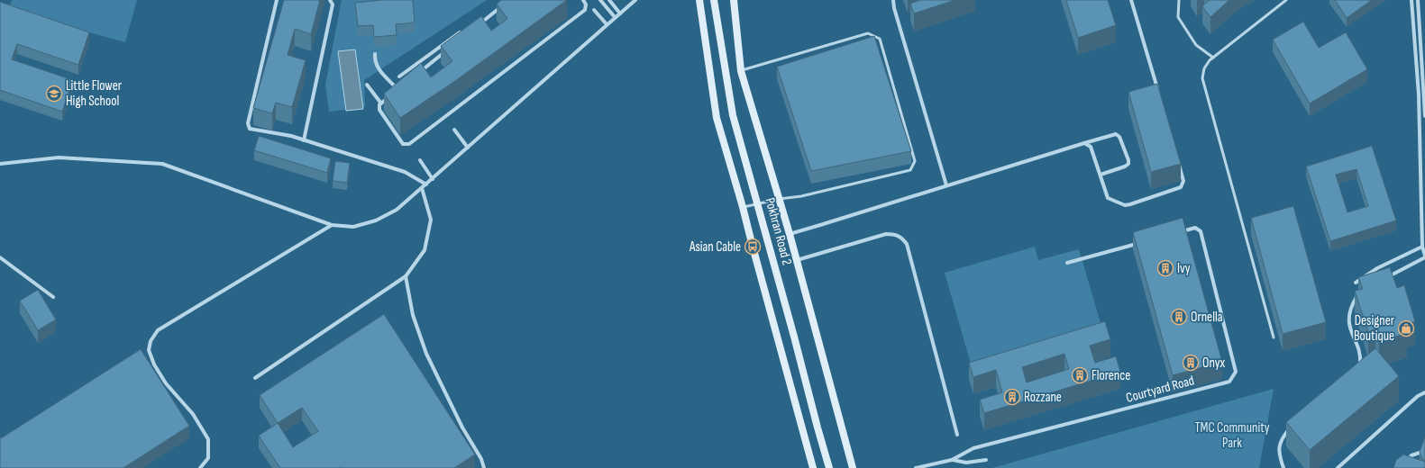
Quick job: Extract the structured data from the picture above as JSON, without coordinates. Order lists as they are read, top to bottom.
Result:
{
  "streets": {
    "main road": ["Pokhran Road 2"],
    "street": ["Courtyard Road"]
  },
  "parks": ["TMC Community Park"],
  "places": {
    "school or university": ["Little Flower High School"],
    "bus stop": ["Asian Cable"],
    "building": [
      "Ivy",
      "Ornella",
      "Onyx",
      "Florence",
      "Rozzane"
    ],
    "shop": ["Designer Boutique"]
  }
}
